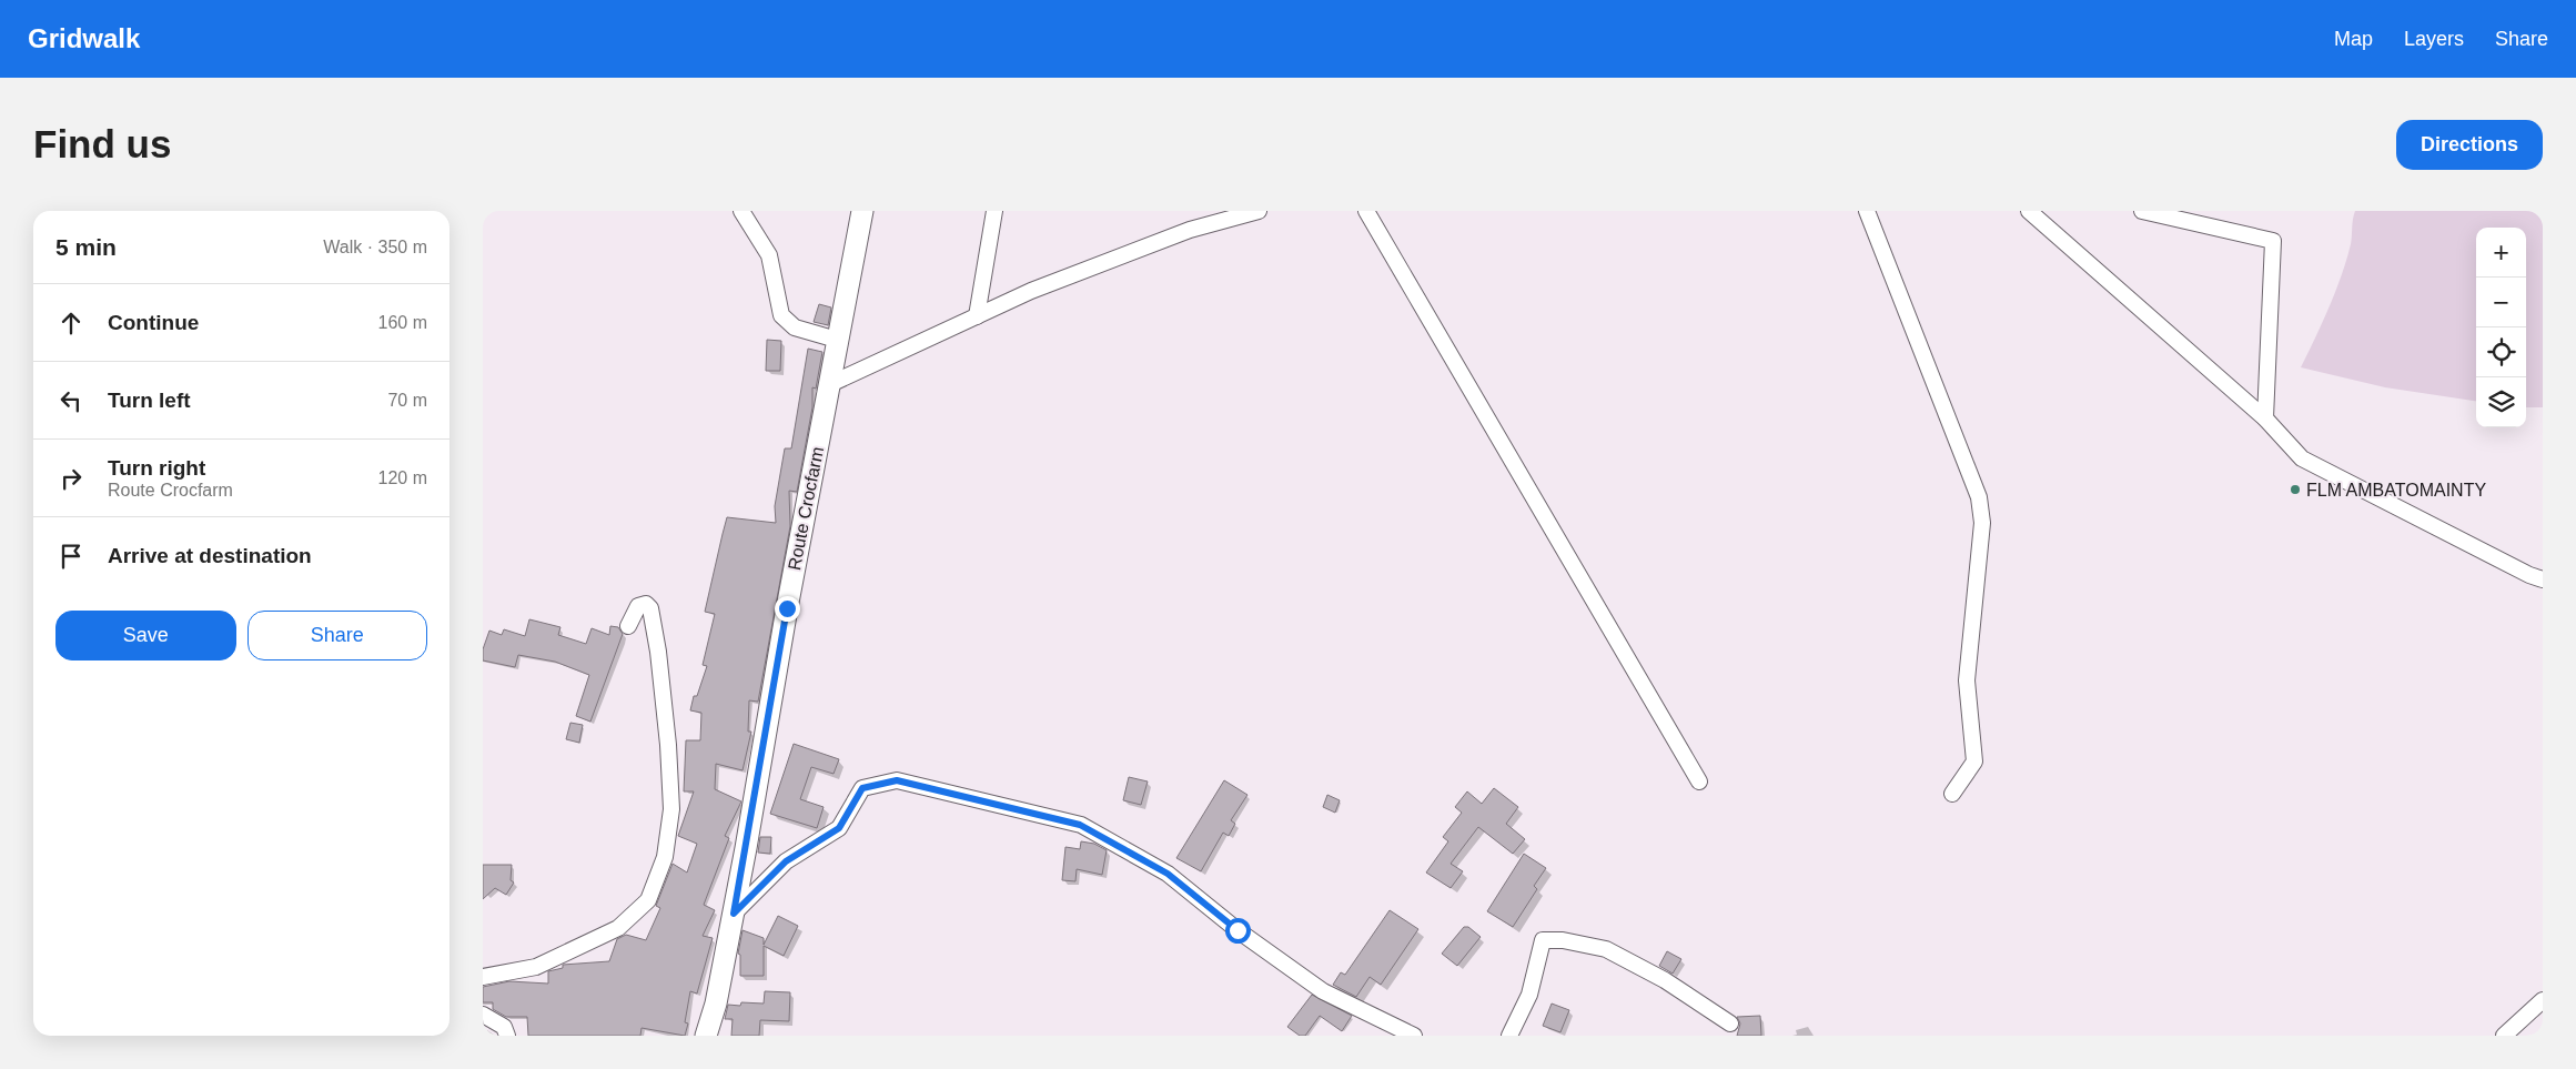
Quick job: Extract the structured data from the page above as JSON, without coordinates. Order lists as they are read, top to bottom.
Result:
{
  "streets": {
    "street": ["Route Crocfarm"]
  },
  "places": ["FLM AMBATOMAINTY"],
  "page": {
    "header": "Gridwalk",
    "nav": ["Map", "Layers", "Share"],
    "buttons": [
      "Directions",
      ["Save", "Share"]
    ],
    "title": "Find us",
    "heading": ["5 min", "Walk · 350 m"],
    "map_buttons": ["+", "−"],
    "list": [
      ["Continue", "160 m"],
      ["Turn left", "70 m"],
      ["Turn right", "Route Crocfarm", "120 m"],
      "Arrive at destination"
    ]
  }
}
